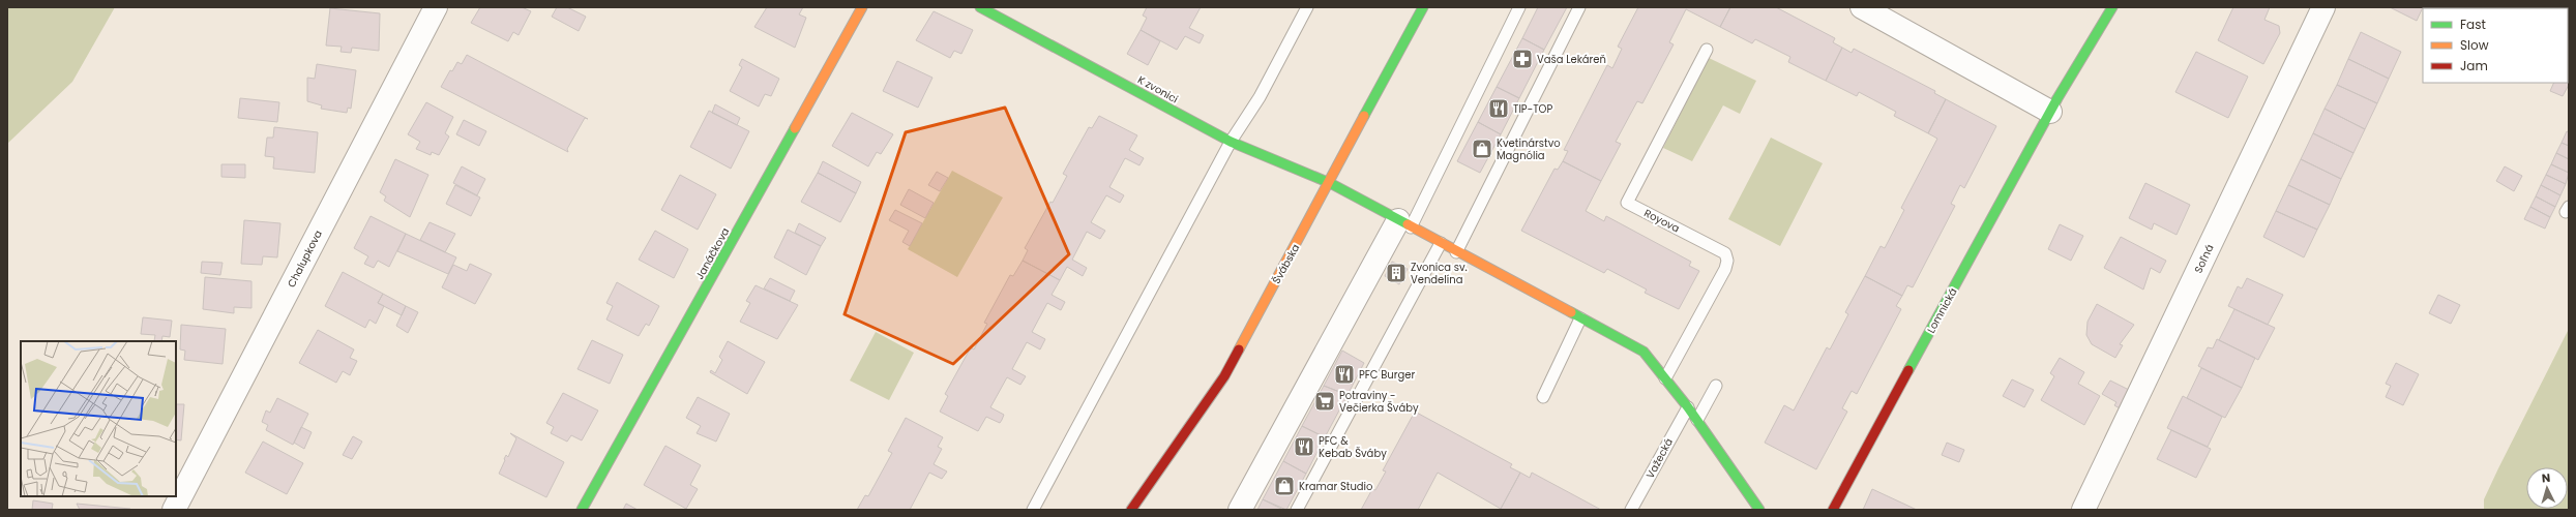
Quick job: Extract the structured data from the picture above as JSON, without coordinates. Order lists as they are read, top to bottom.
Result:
{
  "streets": {
    "street": [
      "K zvonici",
      "Janáčkova",
      "Chalupkova",
      "Soľná",
      "Švábska",
      "Lomnická"
    ],
    "lane": ["Royova", "Važecká"]
  },
  "crossings": [
    ["K zvonici", "Švábska"]
  ],
  "places": {
    "pharmacy": ["Vaša Lekáreň"],
    "restaurant": ["TIP-TOP", "PFC Burger", "PFC & Kebab Šváby"],
    "shop": ["Kvetinárstvo Magnólia", "Kramar Studio"],
    "building": ["Zvonica sv. Vendelína"],
    "supermarket": ["Potraviny - Večierka Šváby"]
  },
  "legend": ["Fast", "Slow", "Jam"],
  "north": "top"
}
